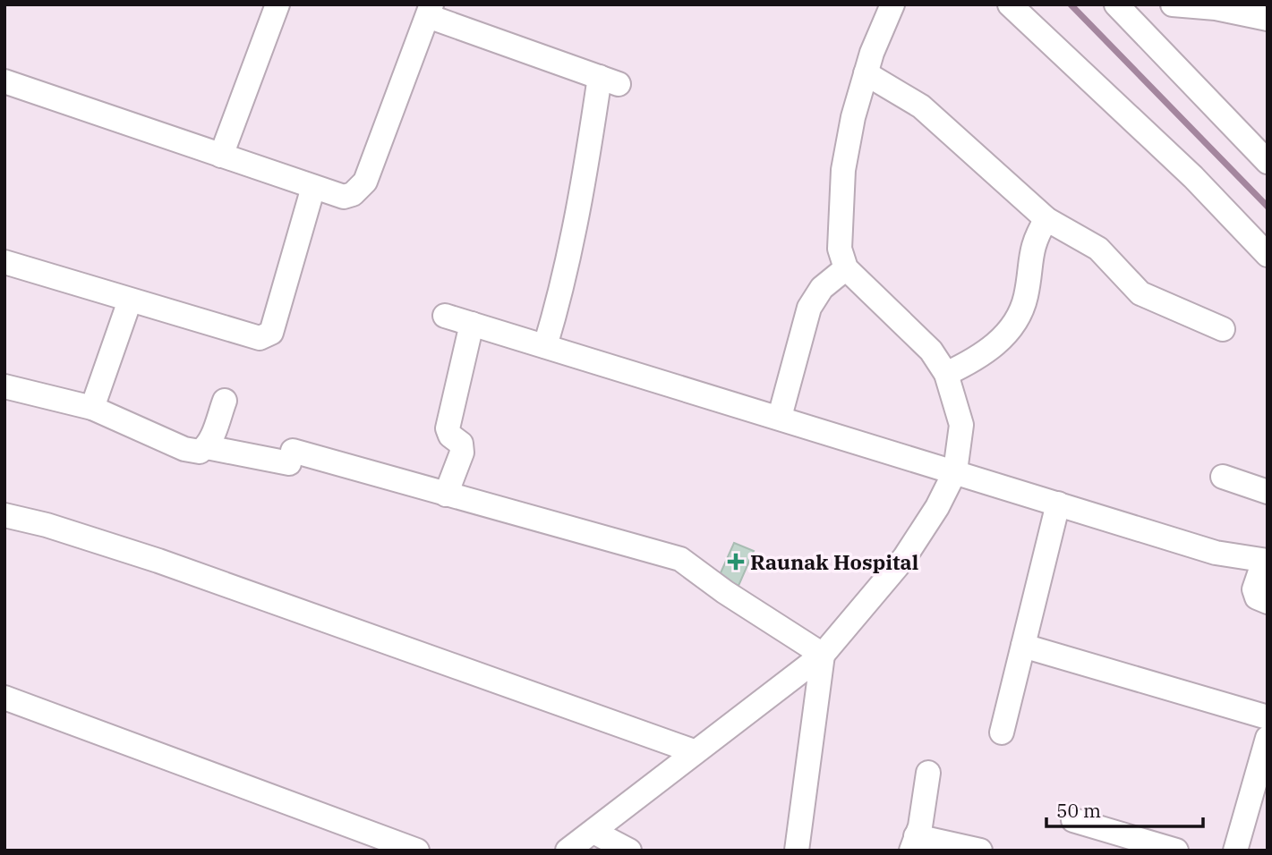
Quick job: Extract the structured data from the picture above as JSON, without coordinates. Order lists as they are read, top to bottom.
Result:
{
  "places": {
    "health": ["Raunak Hospital"]
  },
  "scale_bar": "50 m"
}
